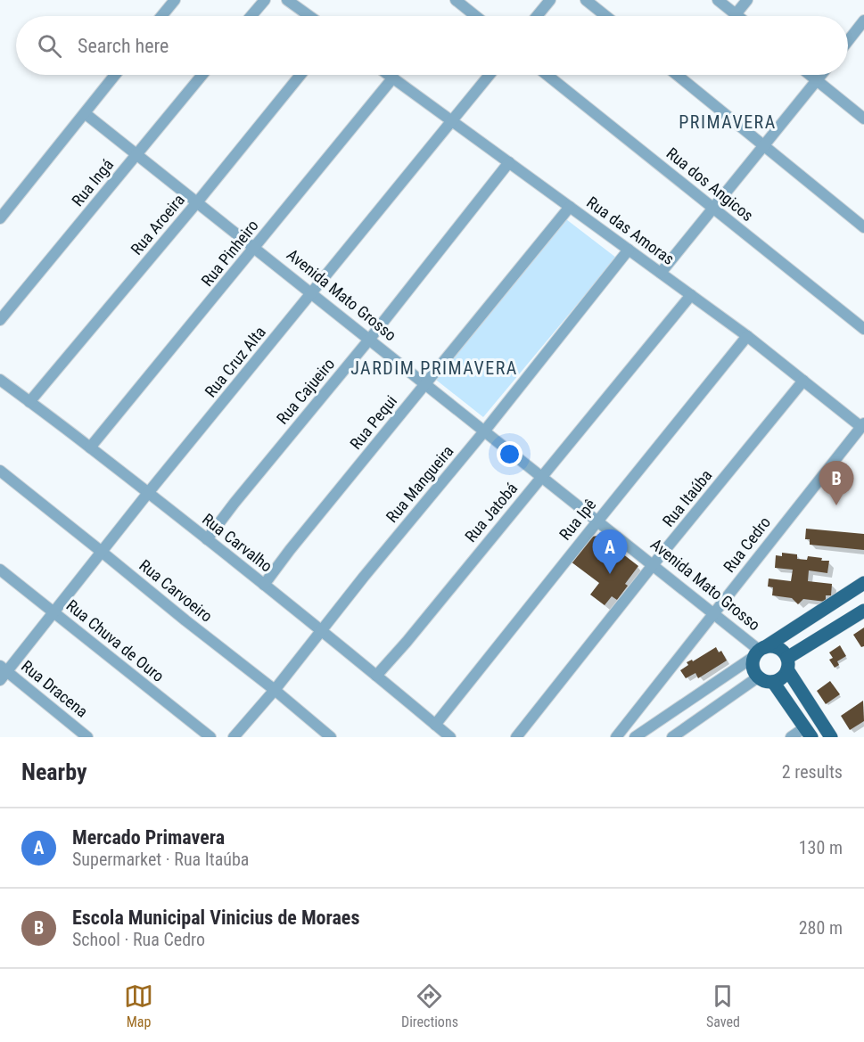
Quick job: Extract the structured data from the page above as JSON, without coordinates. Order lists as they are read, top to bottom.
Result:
{
  "streets": {
    "street": [
      "Rua Ingá",
      "Rua dos Angicos",
      "Rua Aroeira",
      "Rua das Amoras",
      "Rua Pinheiro",
      "Avenida Mato Grosso",
      "Rua Cruz Alta",
      "Rua Cajueiro",
      "Rua Pequi",
      "Rua Mangueira",
      "Rua Itaúba",
      "Rua Jatobá",
      "Rua Ipê",
      "Rua Carvalho",
      "Rua Cedro",
      "Rua Carvoeiro",
      "Rua Chuva de Ouro",
      "Rua Dracena"
    ]
  },
  "crossings": [
    ["Rua Ingá", "Avenida Mato Grosso"],
    ["Rua Aroeira", "Avenida Mato Grosso"],
    ["Rua Aroeira", "Rua Carvalho"],
    ["Rua das Amoras", "Rua Pinheiro"],
    ["Rua das Amoras", "Rua Cruz Alta"],
    ["Rua das Amoras", "Rua Cajueiro"],
    ["Rua das Amoras", "Rua Pequi"],
    ["Rua das Amoras", "Rua Mangueira"],
    ["Rua das Amoras", "Rua Itaúba"],
    ["Rua das Amoras", "Rua Jatobá"],
    ["Rua das Amoras", "Rua Ipê"],
    ["Rua das Amoras", "Rua Cedro"],
    ["Rua Pinheiro", "Avenida Mato Grosso"],
    ["Rua Pinheiro", "Rua Carvalho"],
    ["Avenida Mato Grosso", "Rua Cruz Alta"],
    ["Avenida Mato Grosso", "Rua Cajueiro"],
    ["Avenida Mato Grosso", "Rua Pequi"],
    ["Avenida Mato Grosso", "Rua Mangueira"],
    ["Avenida Mato Grosso", "Rua Itaúba"],
    ["Avenida Mato Grosso", "Rua Jatobá"],
    ["Avenida Mato Grosso", "Rua Ipê"],
    ["Avenida Mato Grosso", "Rua Cedro"],
    ["Rua Cruz Alta", "Rua Carvalho"],
    ["Rua Cruz Alta", "Rua Carvoeiro"],
    ["Rua Cruz Alta", "Rua Chuva de Ouro"],
    ["Rua Cruz Alta", "Rua Dracena"],
    ["Rua Cajueiro", "Rua Carvalho"],
    ["Rua Pequi", "Rua Carvalho"],
    ["Rua Mangueira", "Rua Carvalho"],
    ["Rua Mangueira", "Rua Carvoeiro"],
    ["Rua Jatobá", "Rua Carvalho"],
    ["Rua Ipê", "Rua Carvalho"]
  ],
  "districts": ["PRIMAVERA", "JARDIM PRIMAVERA"],
  "page": {
    "search": "Search here",
    "pins": ["B", "A"],
    "heading": ["Nearby", "2 results"],
    "list": [
      {
        "mark": "A",
        "name": "Mercado Primavera",
        "note": "Supermarket · Rua Itaúba",
        "value": "130 m"
      },
      {
        "mark": "B",
        "name": "Escola Municipal Vinicius de Moraes",
        "note": "School · Rua Cedro",
        "value": "280 m"
      }
    ],
    "nav": ["Map", "Directions", "Saved"]
  }
}
